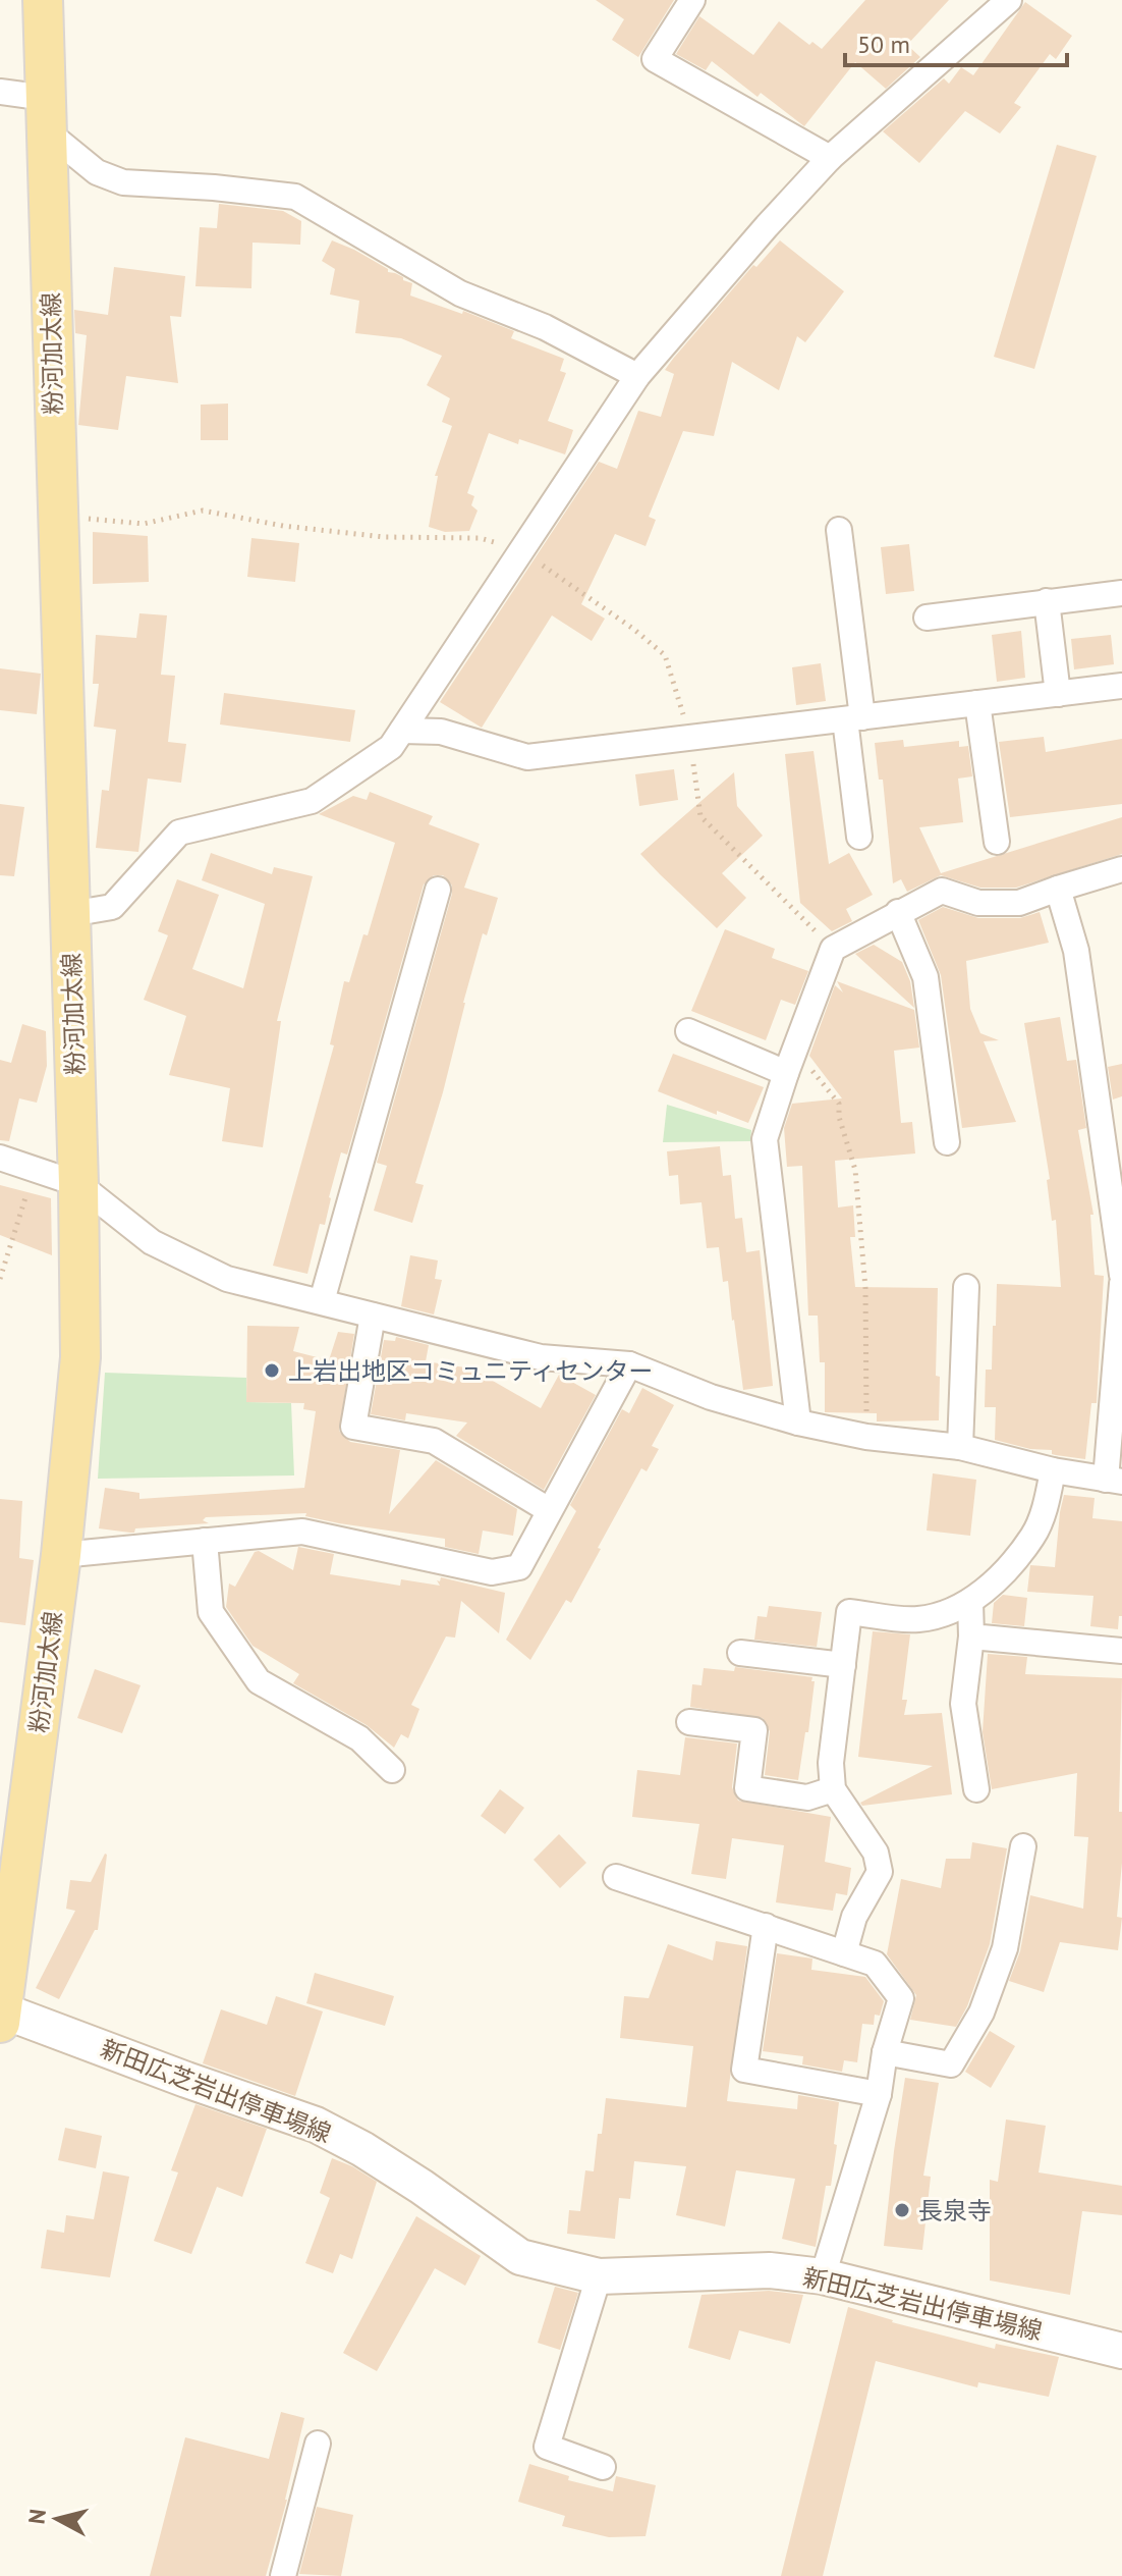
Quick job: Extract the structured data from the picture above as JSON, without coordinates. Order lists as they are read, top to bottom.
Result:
{
  "streets": {
    "main road": ["粉河加太線", "新田広芝岩出停車場線"]
  },
  "crossings": [
    ["粉河加太線", "新田広芝岩出停車場線"]
  ],
  "places": ["上岩出地区コミュニティセンター", "長泉寺"],
  "scale_bar": "50 m",
  "north": "left"
}
